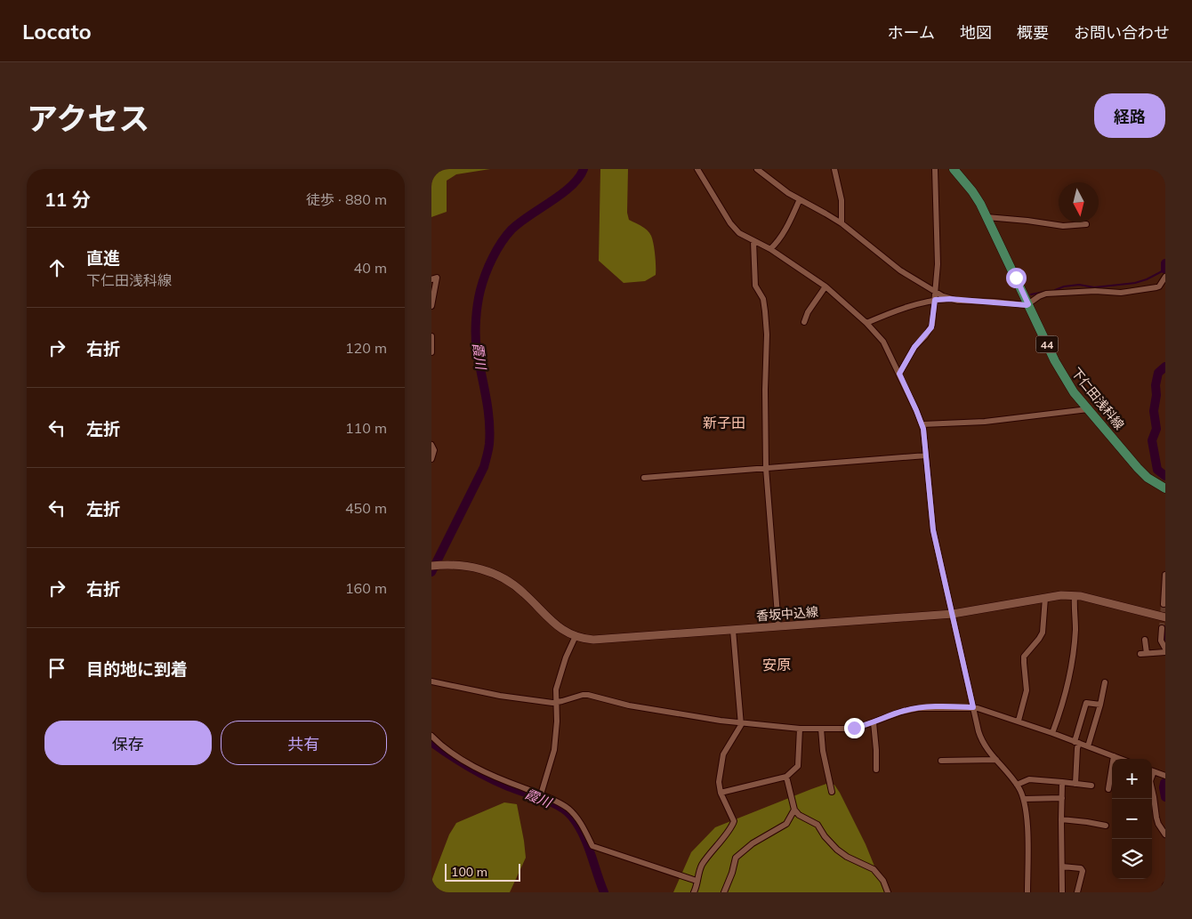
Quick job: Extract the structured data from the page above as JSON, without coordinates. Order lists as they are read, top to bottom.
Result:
{
  "streets": {
    "main road": ["44", "下仁田浅科線", "香坂中込線"]
  },
  "districts": ["新子田", "安原"],
  "water": ["霞川"],
  "scale_bar": "100 m",
  "north": "bottom",
  "page": {
    "header": "Locato",
    "nav": [
      "ホーム",
      "地図",
      "概要",
      "お問い合わせ"
    ],
    "title": "アクセス",
    "buttons": [
      "経路",
      ["保存", "共有"]
    ],
    "heading": ["11 分", "徒歩 · 880 m"],
    "list": [
      ["直進", "下仁田浅科線", "40 m"],
      ["右折", "120 m"],
      ["左折", "110 m"],
      ["左折", "450 m"],
      ["右折", "160 m"],
      "目的地に到着"
    ],
    "map_buttons": ["+", "−"],
    "scale": "100 m"
  }
}
